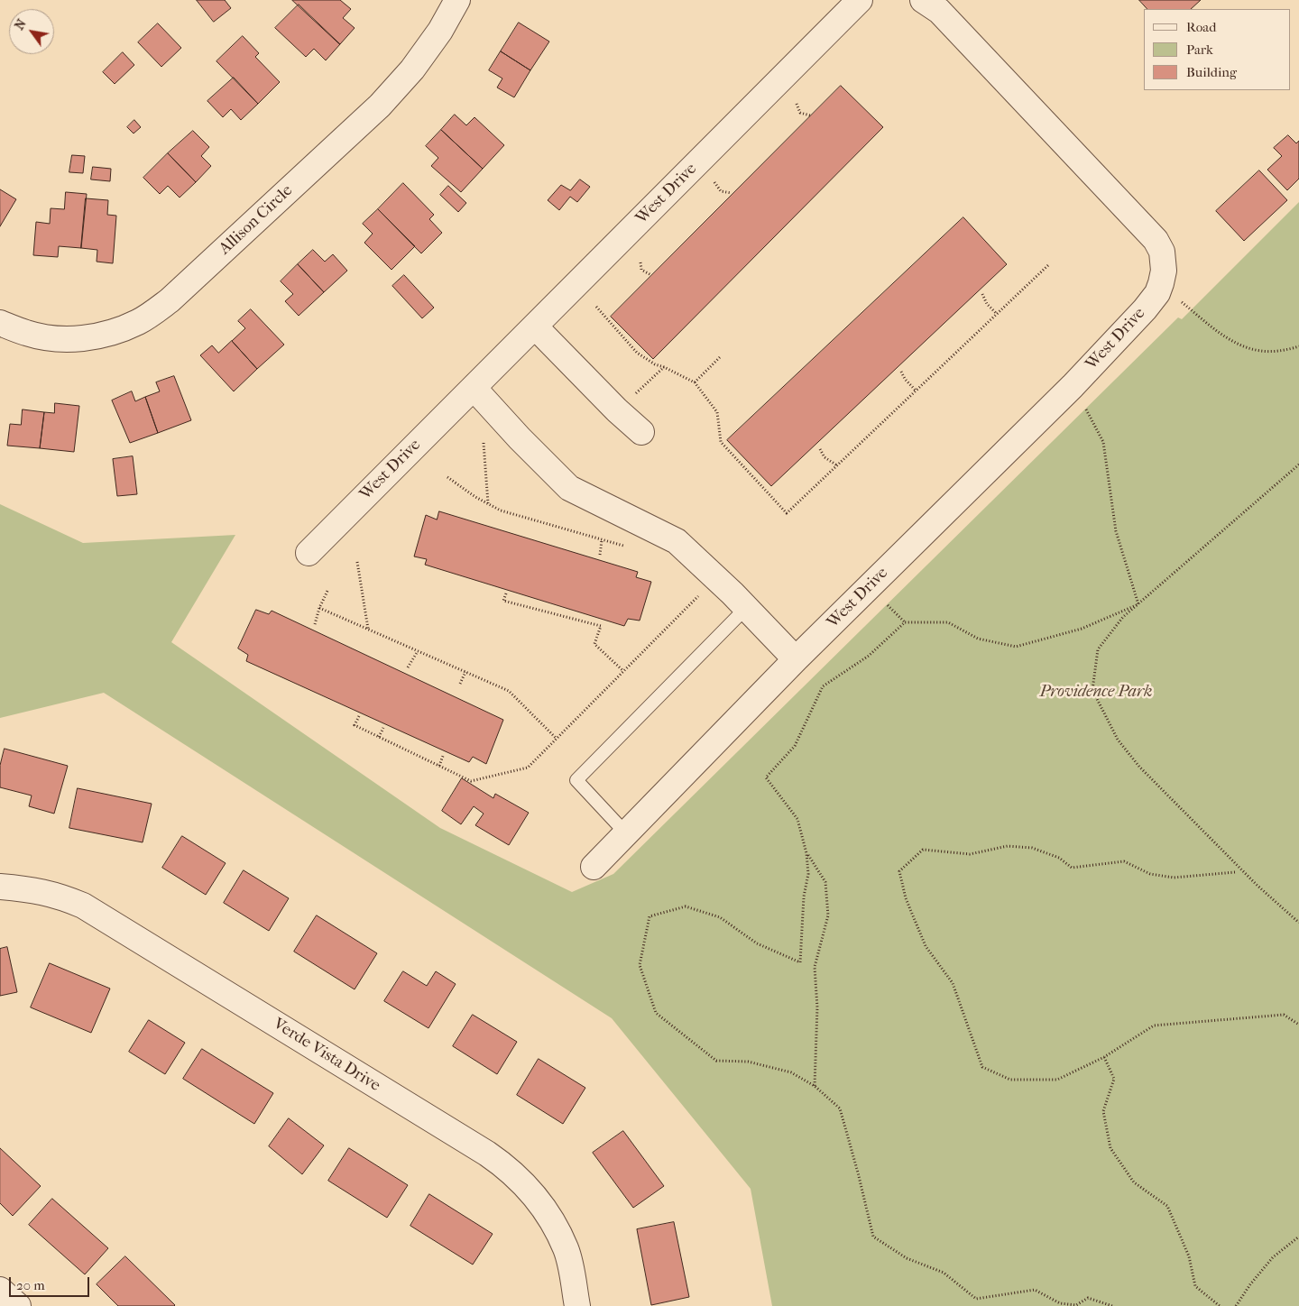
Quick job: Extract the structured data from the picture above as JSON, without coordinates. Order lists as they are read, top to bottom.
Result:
{
  "streets": {
    "street": ["West Drive", "Allison Circle", "Verde Vista Drive"]
  },
  "parks": ["Providence Park"],
  "legend": ["Road", "Park", "Building"],
  "scale_bar": "20 m",
  "north": "top left"
}
